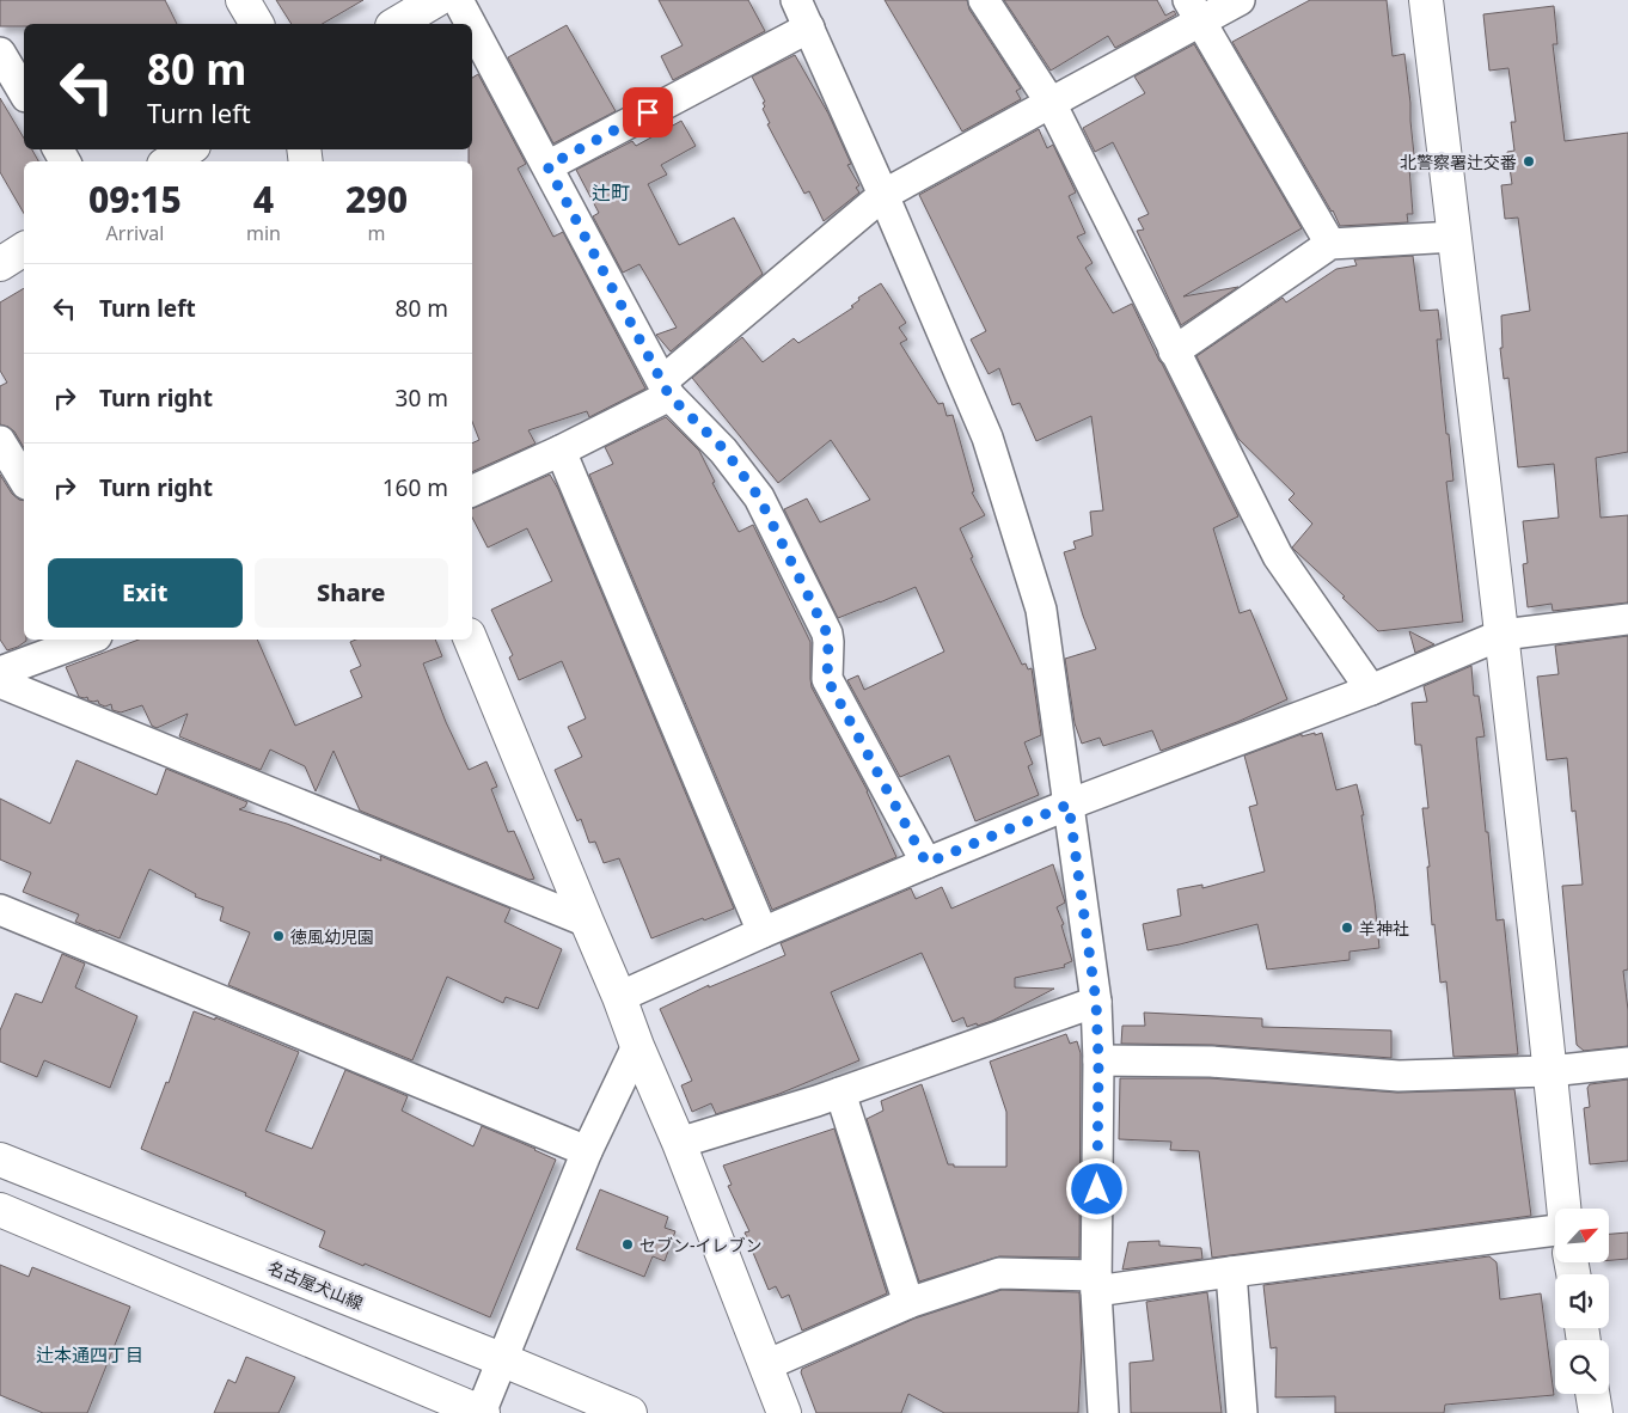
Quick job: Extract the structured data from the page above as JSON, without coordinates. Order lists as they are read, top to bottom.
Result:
{
  "streets": {
    "street": ["名古屋犬山線"]
  },
  "districts": ["辻町", "辻本通四丁目"],
  "places": [
    "北警察署辻交番",
    "羊神社",
    "徳風幼児園",
    "セブン-イレブン"
  ],
  "north": "top right",
  "page": {
    "turn": ["80 m", "Turn left"],
    "eta": [
      "09:15",
      "Arrival",
      "4",
      "min",
      "290",
      "m"
    ],
    "list": [
      {
        "name": "Turn left",
        "value": "80 m"
      },
      {
        "name": "Turn right",
        "value": "30 m"
      },
      {
        "name": "Turn right",
        "value": "160 m"
      }
    ],
    "buttons": ["Exit", "Share"]
  }
}
